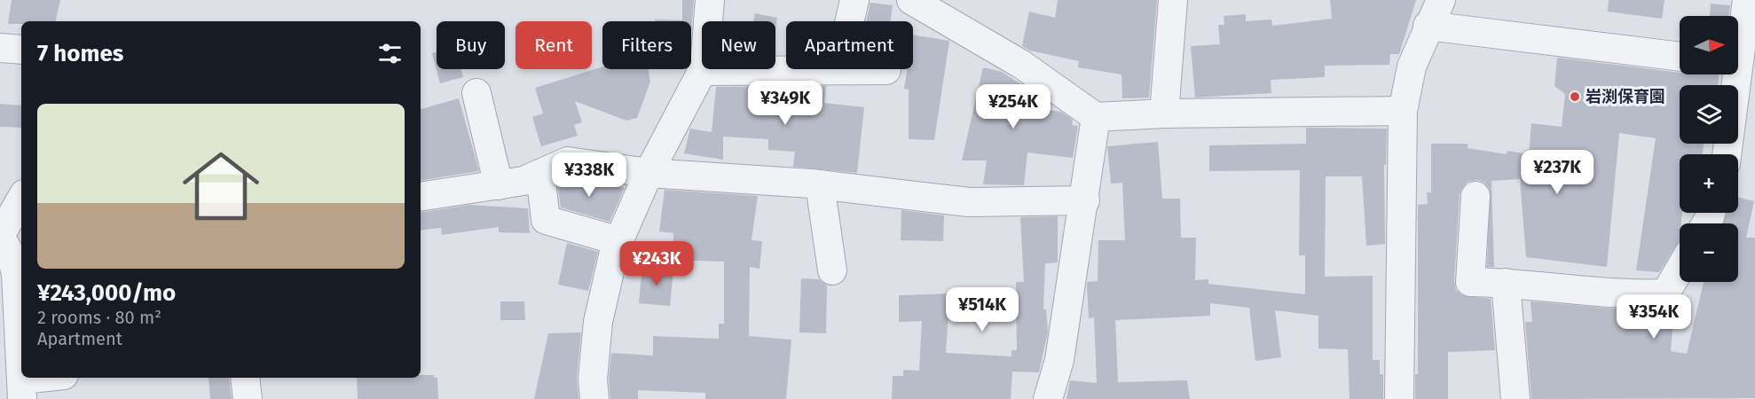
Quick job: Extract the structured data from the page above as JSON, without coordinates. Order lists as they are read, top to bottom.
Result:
{
  "places": ["岩渕保育園"],
  "north": "right",
  "page": {
    "map_buttons": ["+", "−"],
    "chip": [
      "Buy",
      "Rent",
      "Filters",
      "New",
      "Apartment"
    ],
    "heading": "7 homes",
    "price": [
      "¥349K",
      "¥254K",
      "¥237K",
      "¥338K",
      "¥243K",
      "¥514K",
      "¥354K"
    ],
    "list": [
      {
        "name": "¥243,000/mo",
        "note": "2 rooms · 80 m² · Apartment"
      }
    ]
  }
}
